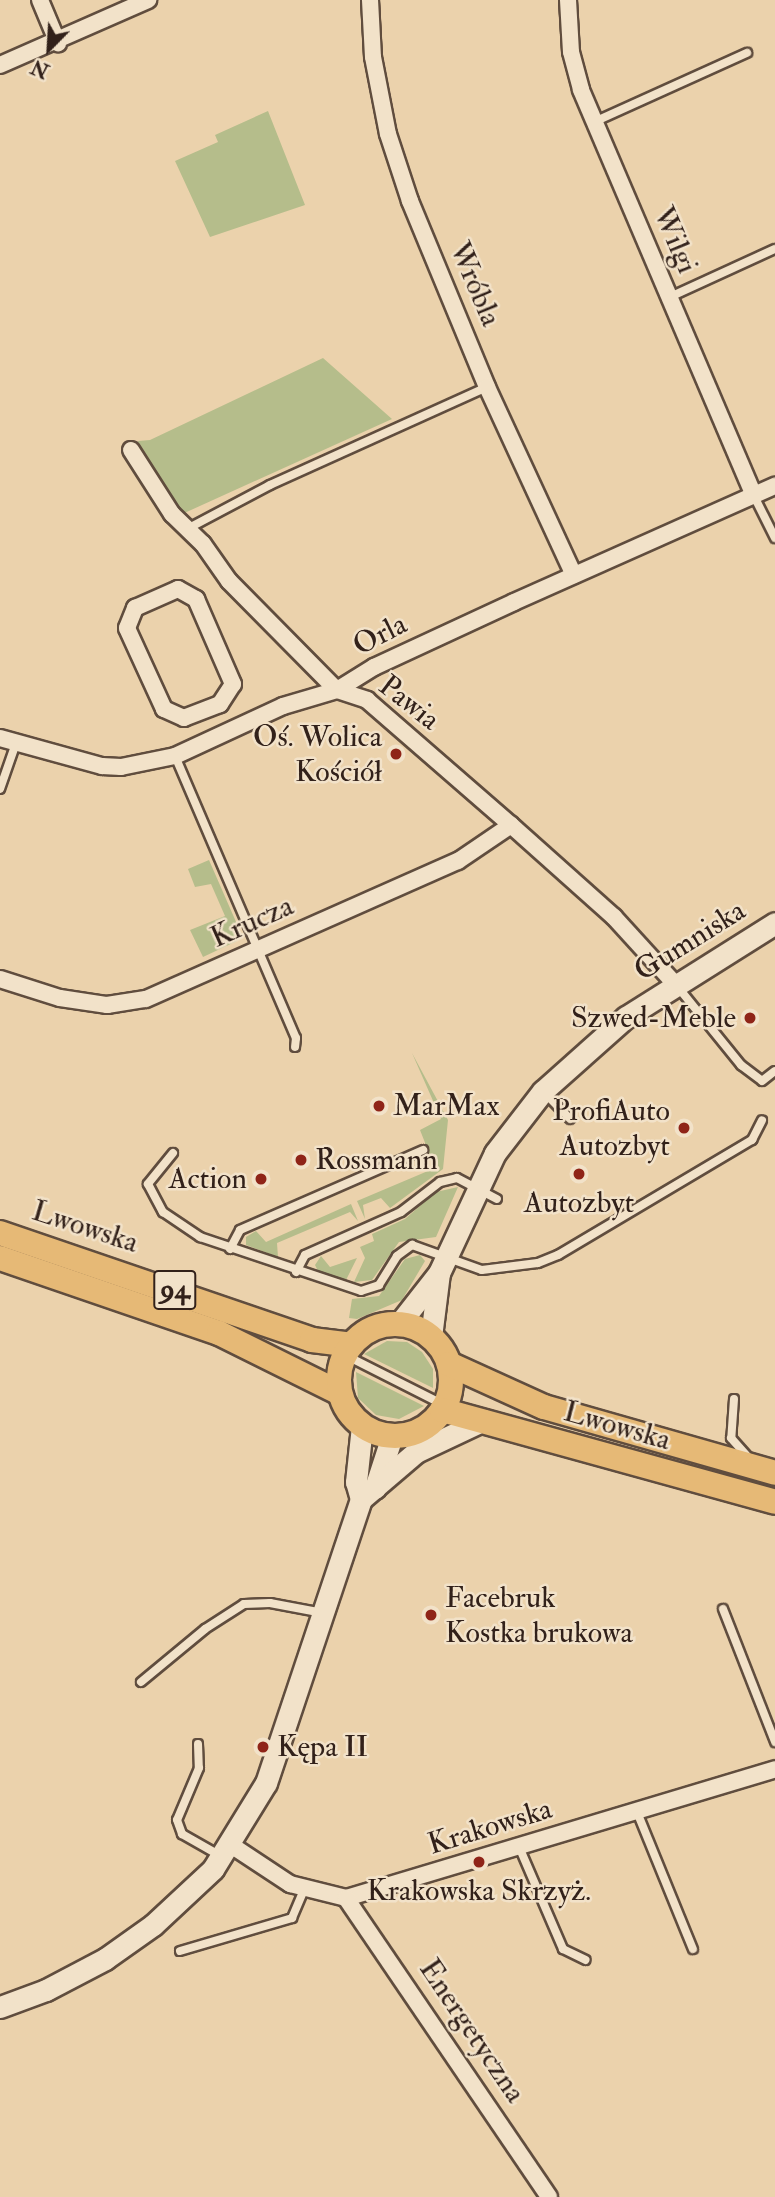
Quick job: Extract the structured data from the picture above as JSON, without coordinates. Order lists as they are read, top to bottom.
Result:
{
  "streets": {
    "main road": ["Lwowska", "94"],
    "street": [
      "Wilgi",
      "Wróbla",
      "Orla",
      "Pawia",
      "Krucza",
      "Gumniska",
      "Krakowska",
      "Energetyczna"
    ]
  },
  "crossings": [
    ["Wilgi", "Orla"],
    ["Wróbla", "Orla"],
    ["Orla", "Pawia"],
    ["Pawia", "Krucza"],
    ["Pawia", "Gumniska"],
    ["Lwowska", "94"],
    ["Krakowska", "Energetyczna"]
  ],
  "places": [
    "Oś. Wolica Kościół",
    "Szwed-Meble",
    "MarMax",
    "ProfiAuto Autozbyt",
    "Rossmann",
    "Autozbyt",
    "Action",
    "Facebruk Kostka brukowa",
    "Kępa II",
    "Krakowska Skrzyż."
  ],
  "north": "bottom left"
}
